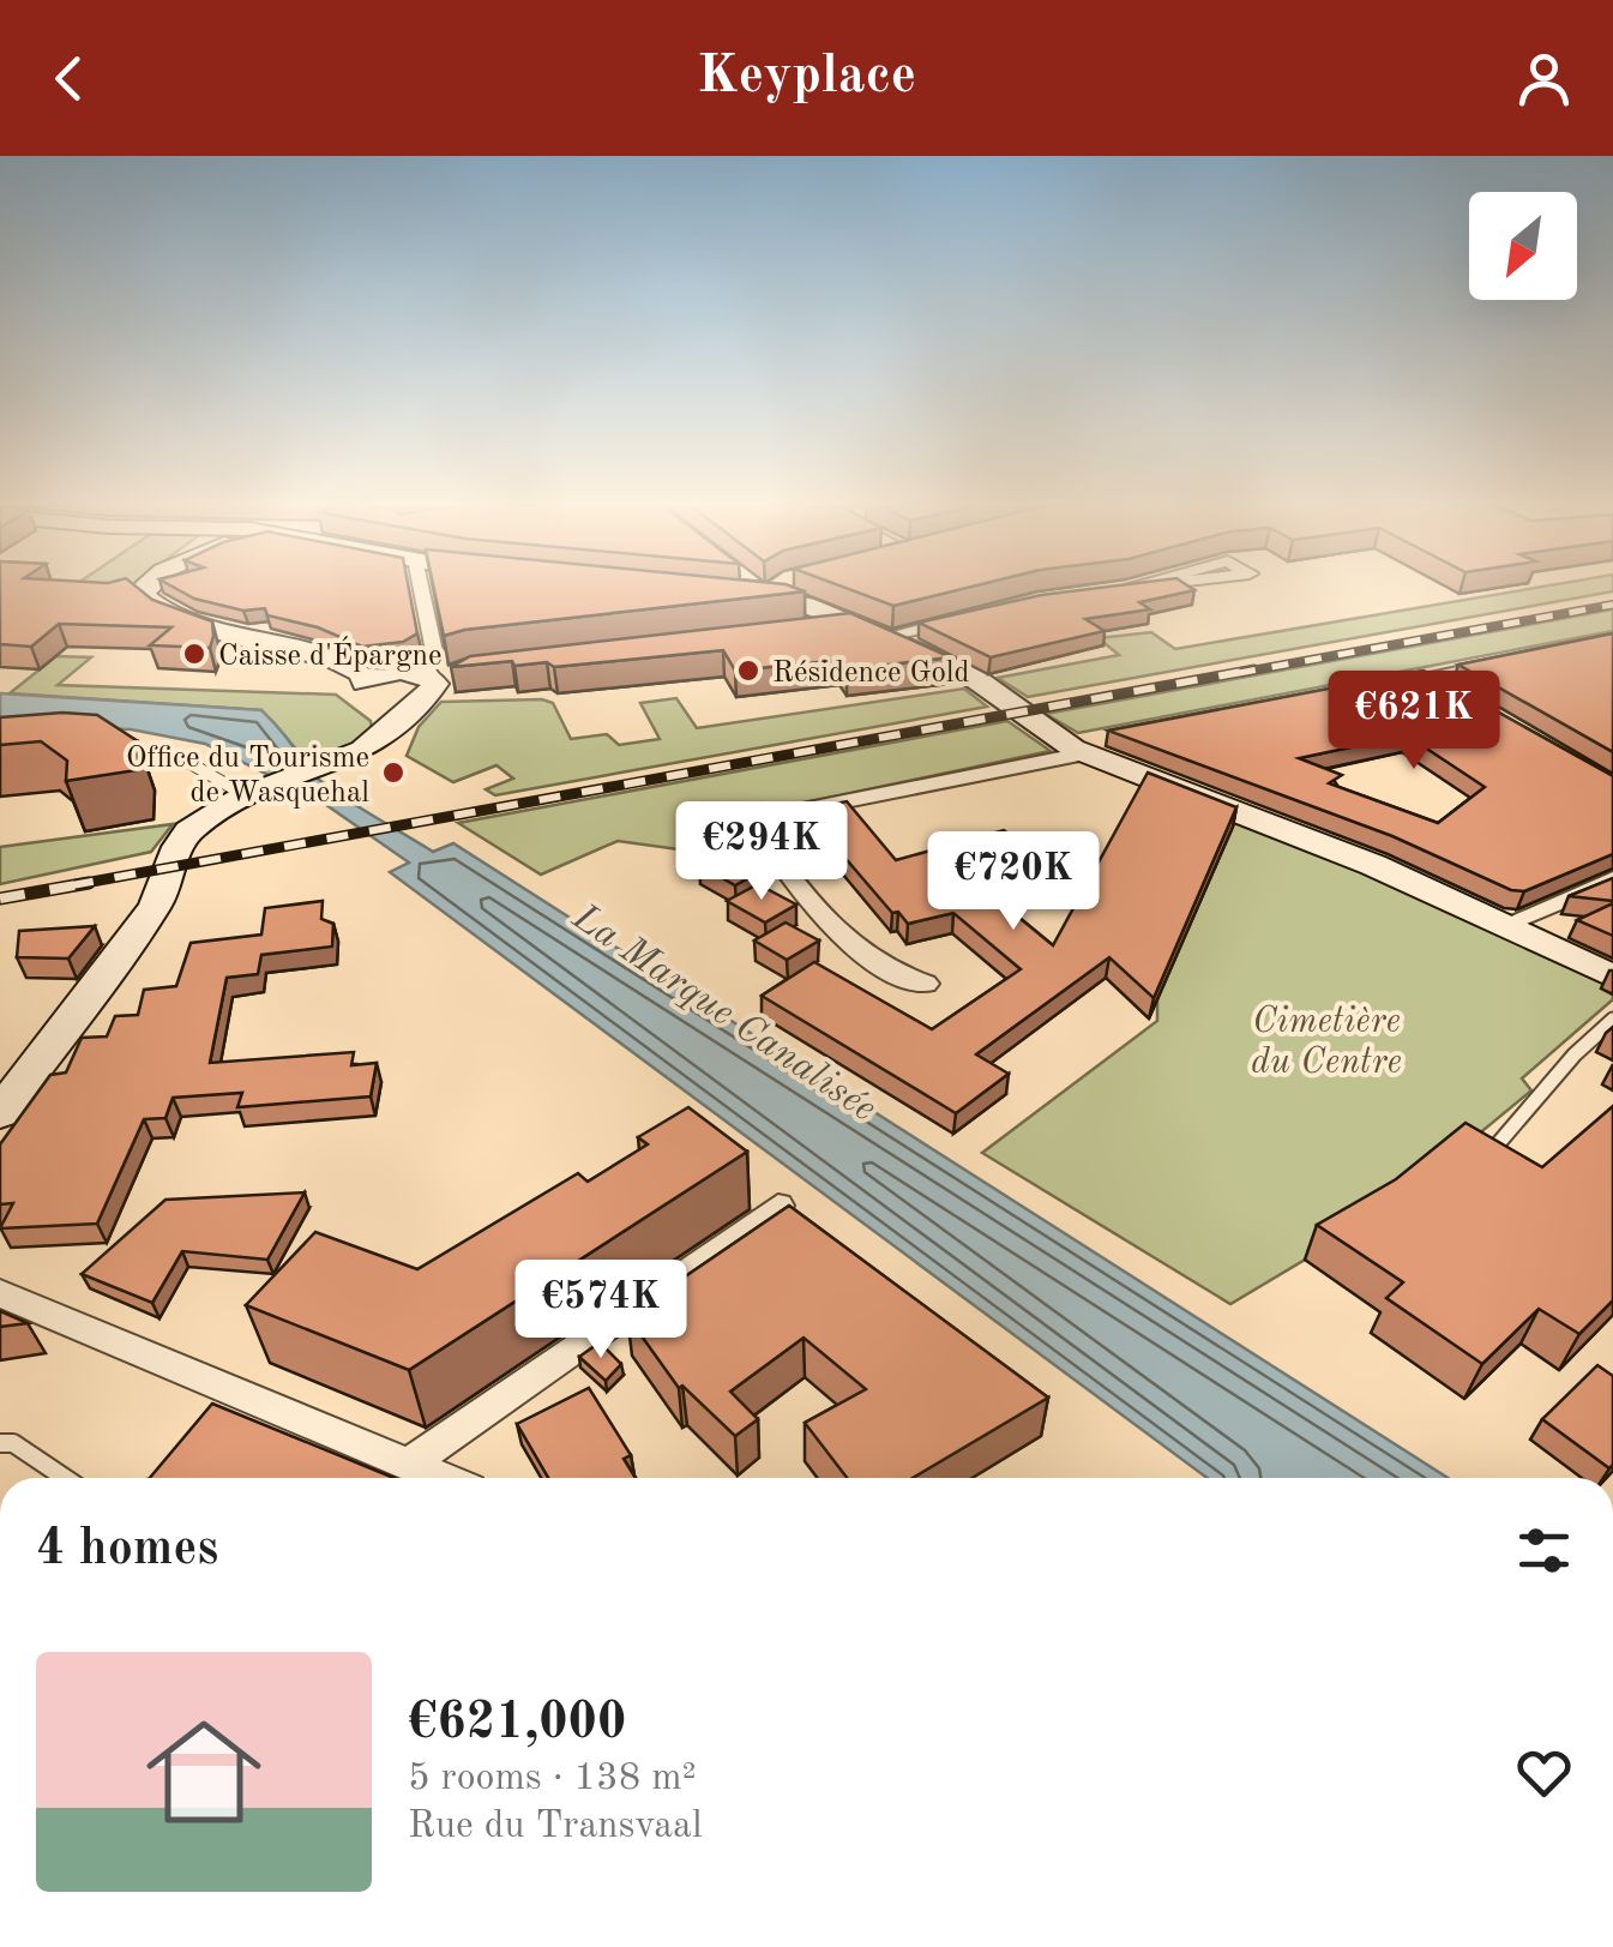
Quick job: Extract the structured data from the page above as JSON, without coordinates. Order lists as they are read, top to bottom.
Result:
{
  "water": ["La Marque Canalisée"],
  "parks": ["Cimetière du Centre"],
  "places": ["Caisse d'Épargne", "Résidence Gold", "Office du Tourisme de Wasquehal"],
  "north": "bottom left",
  "page": {
    "header": "Keyplace",
    "price": [
      "€621K",
      "€294K",
      "€720K",
      "€574K"
    ],
    "heading": "4 homes",
    "list": [
      {
        "name": "€621,000",
        "note": "5 rooms · 138 m² · Rue du Transvaal"
      }
    ]
  }
}
